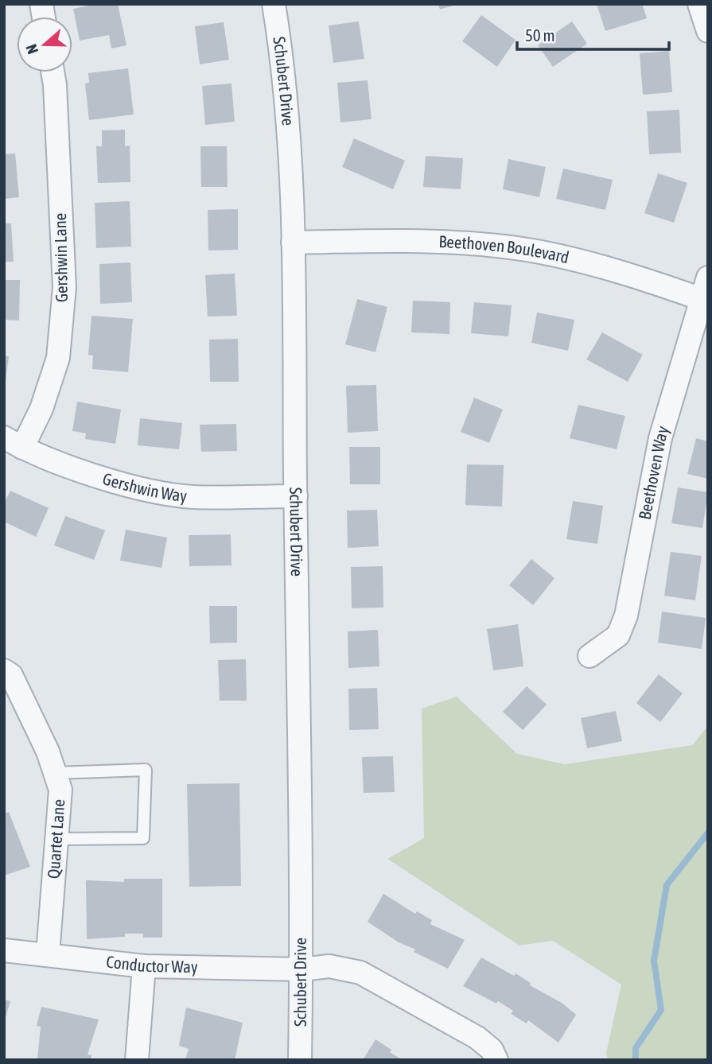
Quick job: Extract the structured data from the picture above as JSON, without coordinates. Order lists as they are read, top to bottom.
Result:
{
  "streets": {
    "street": [
      "Schubert Drive",
      "Beethoven Boulevard",
      "Gershwin Lane",
      "Beethoven Way",
      "Gershwin Way",
      "Quartet Lane",
      "Conductor Way"
    ]
  },
  "crossings": [
    ["Schubert Drive", "Beethoven Boulevard"],
    ["Schubert Drive", "Gershwin Way"],
    ["Schubert Drive", "Conductor Way"],
    ["Beethoven Boulevard", "Beethoven Way"],
    ["Gershwin Lane", "Gershwin Way"],
    ["Quartet Lane", "Conductor Way"]
  ],
  "scale_bar": "50 m",
  "north": "left"
}
